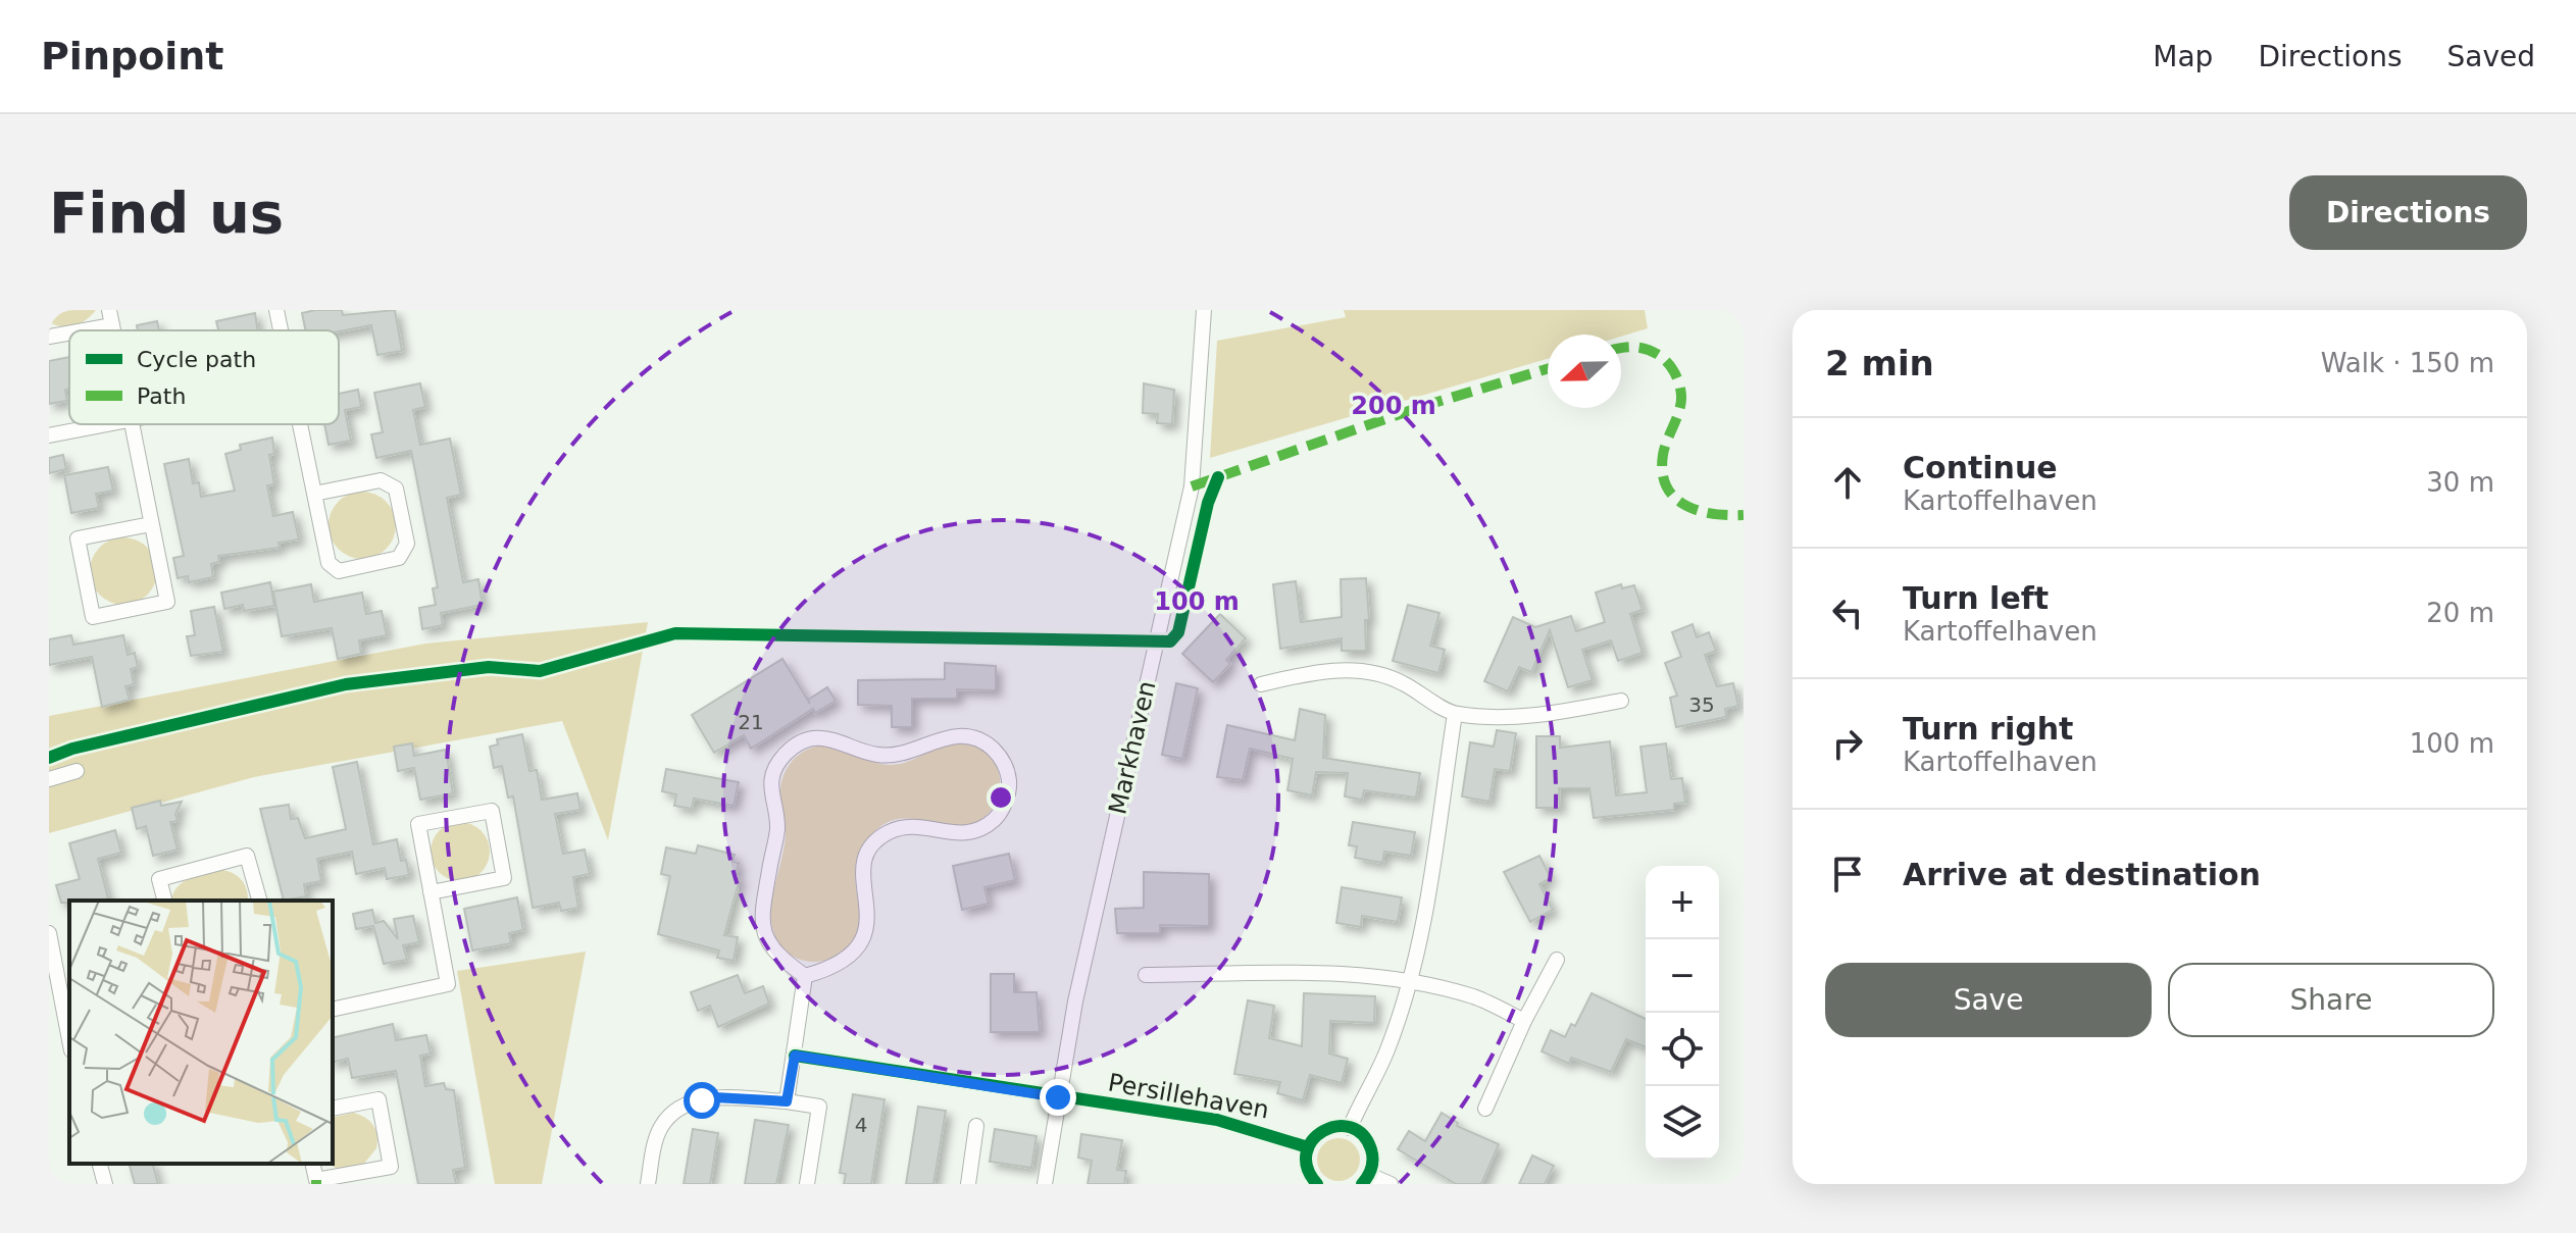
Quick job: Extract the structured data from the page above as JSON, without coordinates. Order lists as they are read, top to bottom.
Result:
{
  "streets": {
    "street": ["Markhaven", "Persillehaven"]
  },
  "crossings": [
    ["Markhaven", "Persillehaven"]
  ],
  "house_numbers": ["35", "21", "4"],
  "legend": ["Cycle path", "Path"],
  "north": "left",
  "page": {
    "header": "Pinpoint",
    "nav": ["Map", "Directions", "Saved"],
    "buttons": [
      "Directions",
      ["Save", "Share"]
    ],
    "title": "Find us",
    "heading": ["2 min", "Walk · 150 m"],
    "list": [
      ["Continue", "Kartoffelhaven", "30 m"],
      ["Turn left", "Kartoffelhaven", "20 m"],
      ["Turn right", "Kartoffelhaven", "100 m"],
      "Arrive at destination"
    ],
    "map_buttons": ["+", "−"]
  },
  "rings": ["200 m", "100 m"]
}
